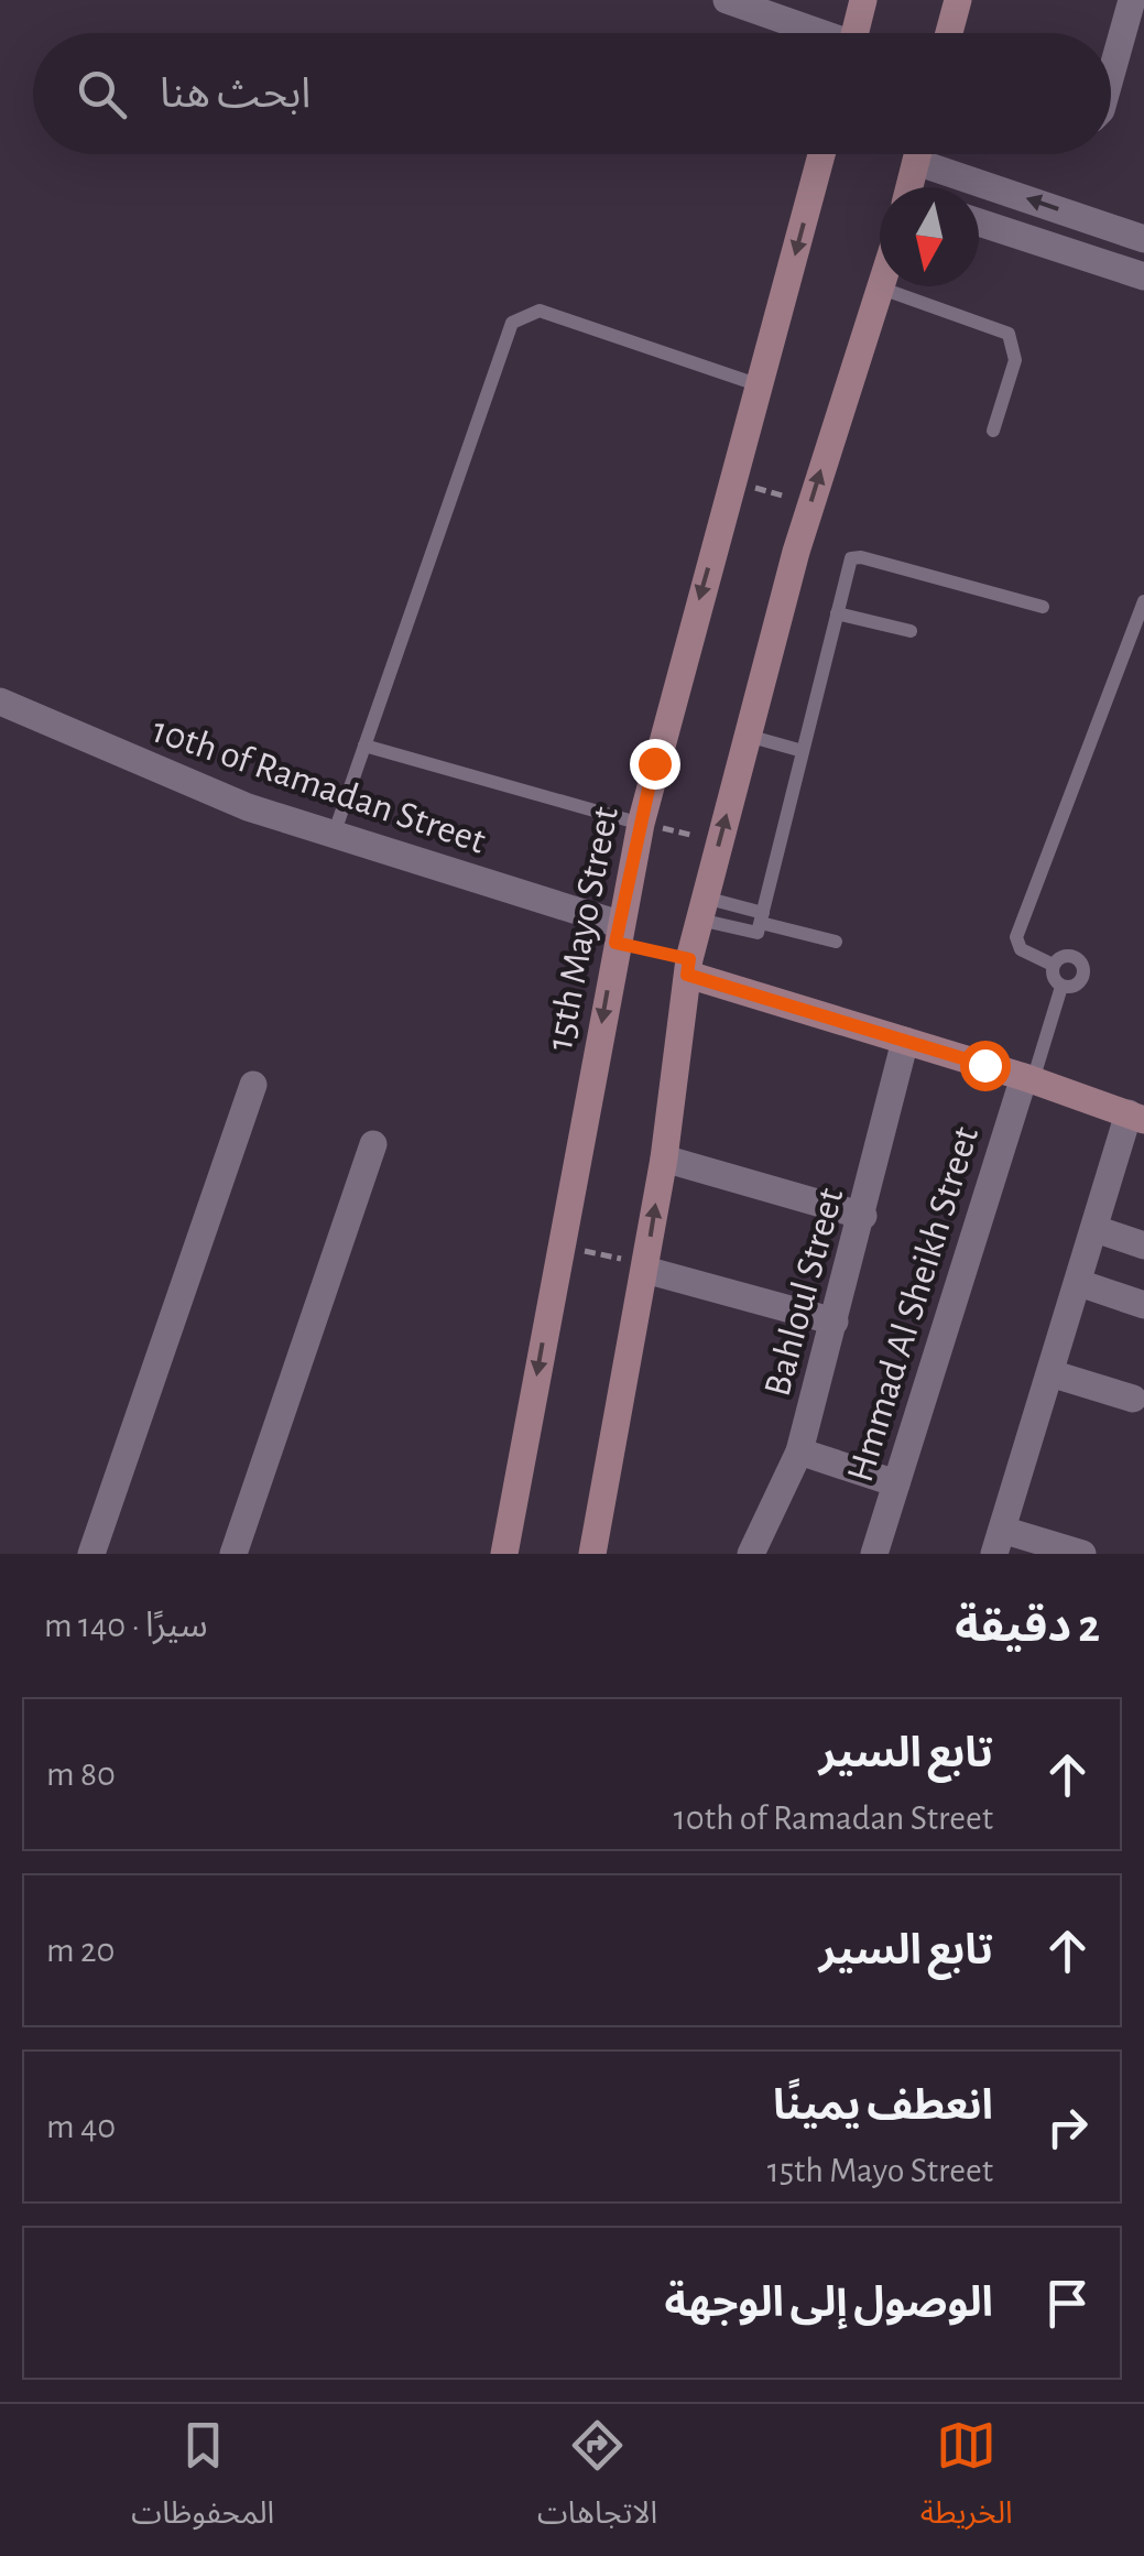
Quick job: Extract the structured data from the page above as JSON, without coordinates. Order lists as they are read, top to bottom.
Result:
{
  "streets": {
    "main road": ["15th Mayo Street"],
    "street": ["10th of Ramadan Street", "Bahloul Street", "Hmmad Al Sheikh Street"]
  },
  "crossings": [
    ["10th of Ramadan Street", "15th Mayo Street"]
  ],
  "north": "bottom",
  "page": {
    "search": "ابحث هنا",
    "heading": ["2 دقيقة", "سيرًا · 140 m"],
    "list": [
      ["تابع السير", "10th of Ramadan Street", "80 m"],
      ["تابع السير", "20 m"],
      ["انعطف يمينًا", "15th Mayo Street", "40 m"],
      "الوصول إلى الوجهة"
    ],
    "nav": ["الخريطة", "الاتجاهات", "المحفوظات"]
  }
}
